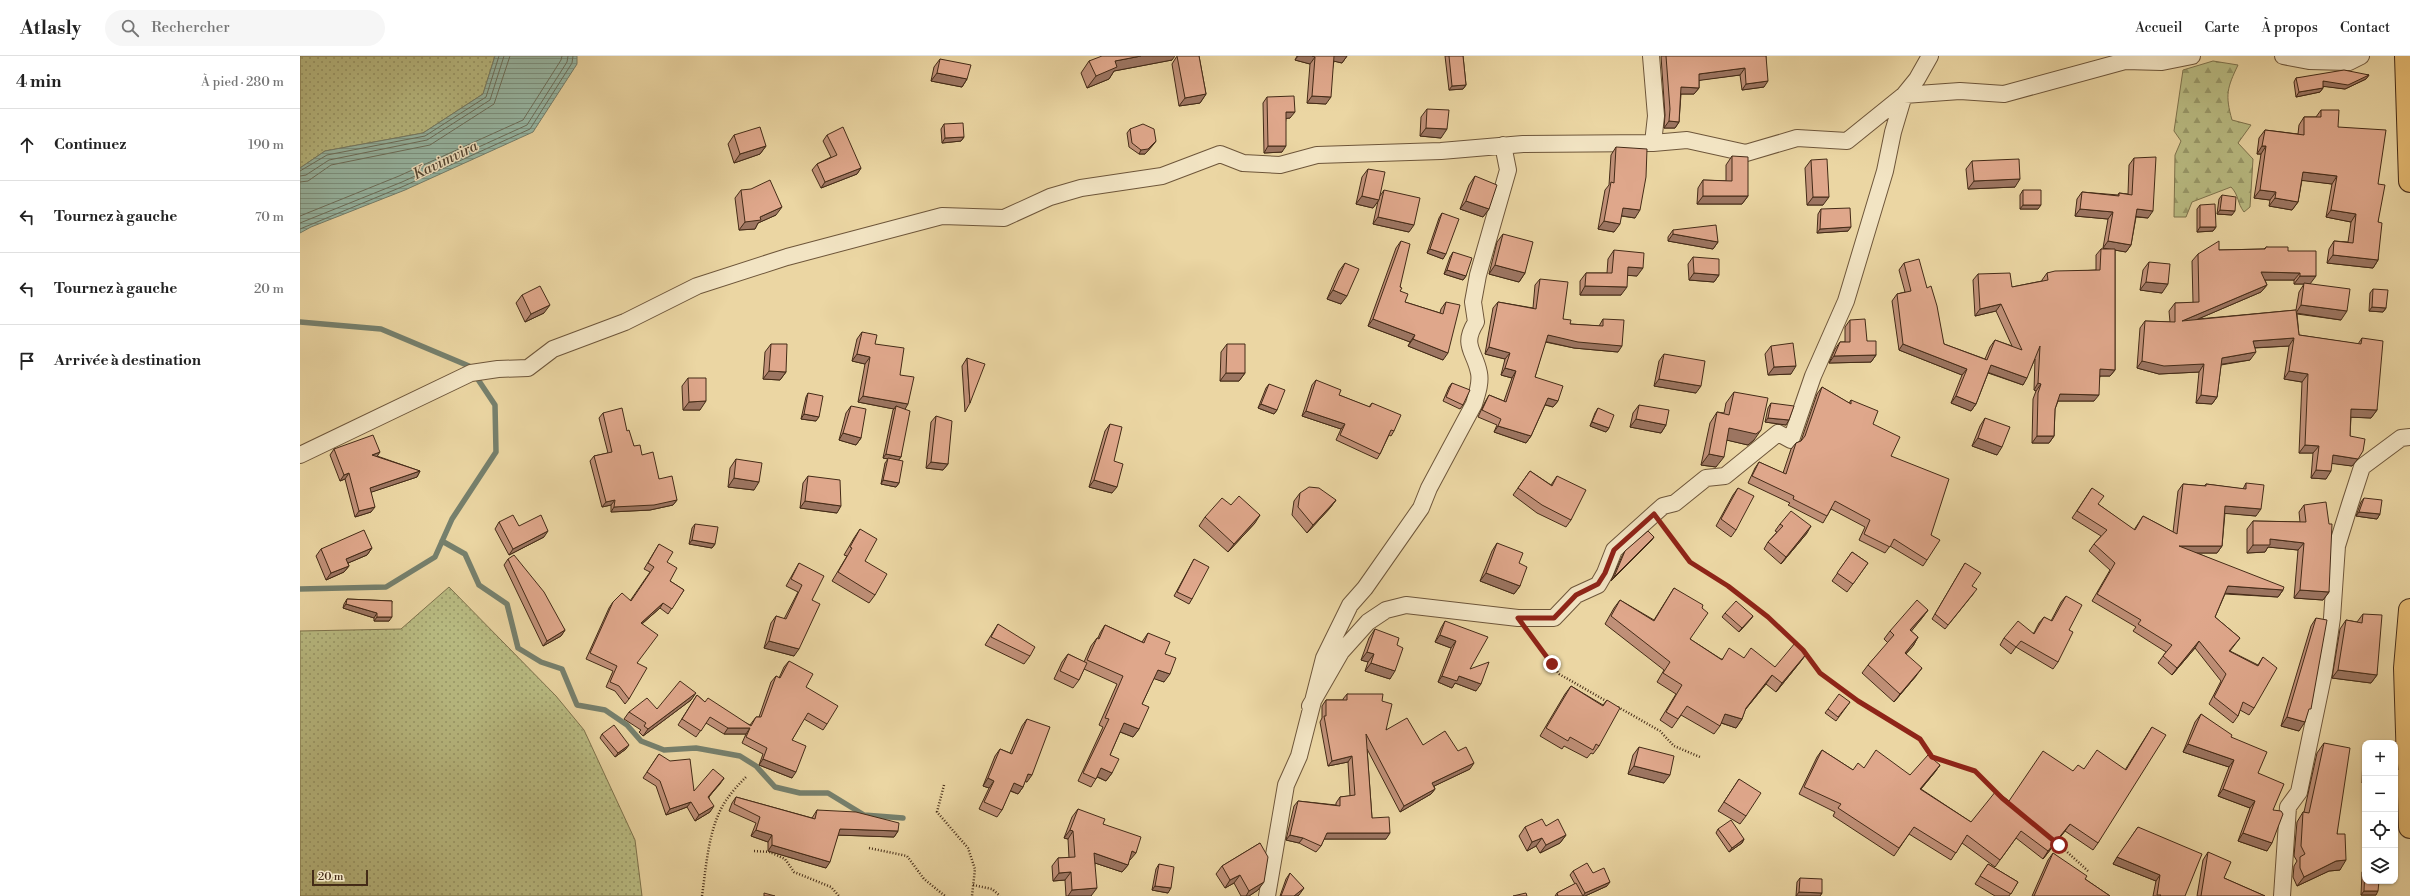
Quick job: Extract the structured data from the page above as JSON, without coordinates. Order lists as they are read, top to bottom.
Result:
{
  "water": ["Kavimvira"],
  "scale_bar": "20 m",
  "page": {
    "header": "Atlasly",
    "search": "Rechercher",
    "nav": [
      "Accueil",
      "Carte",
      "À propos",
      "Contact"
    ],
    "heading": ["4 min", "À pied · 280 m"],
    "list": [
      ["Continuez", "190 m"],
      ["Tournez à gauche", "70 m"],
      ["Tournez à gauche", "20 m"],
      "Arrivée à destination"
    ],
    "map_buttons": ["+", "−"],
    "scale": "20 m"
  }
}
